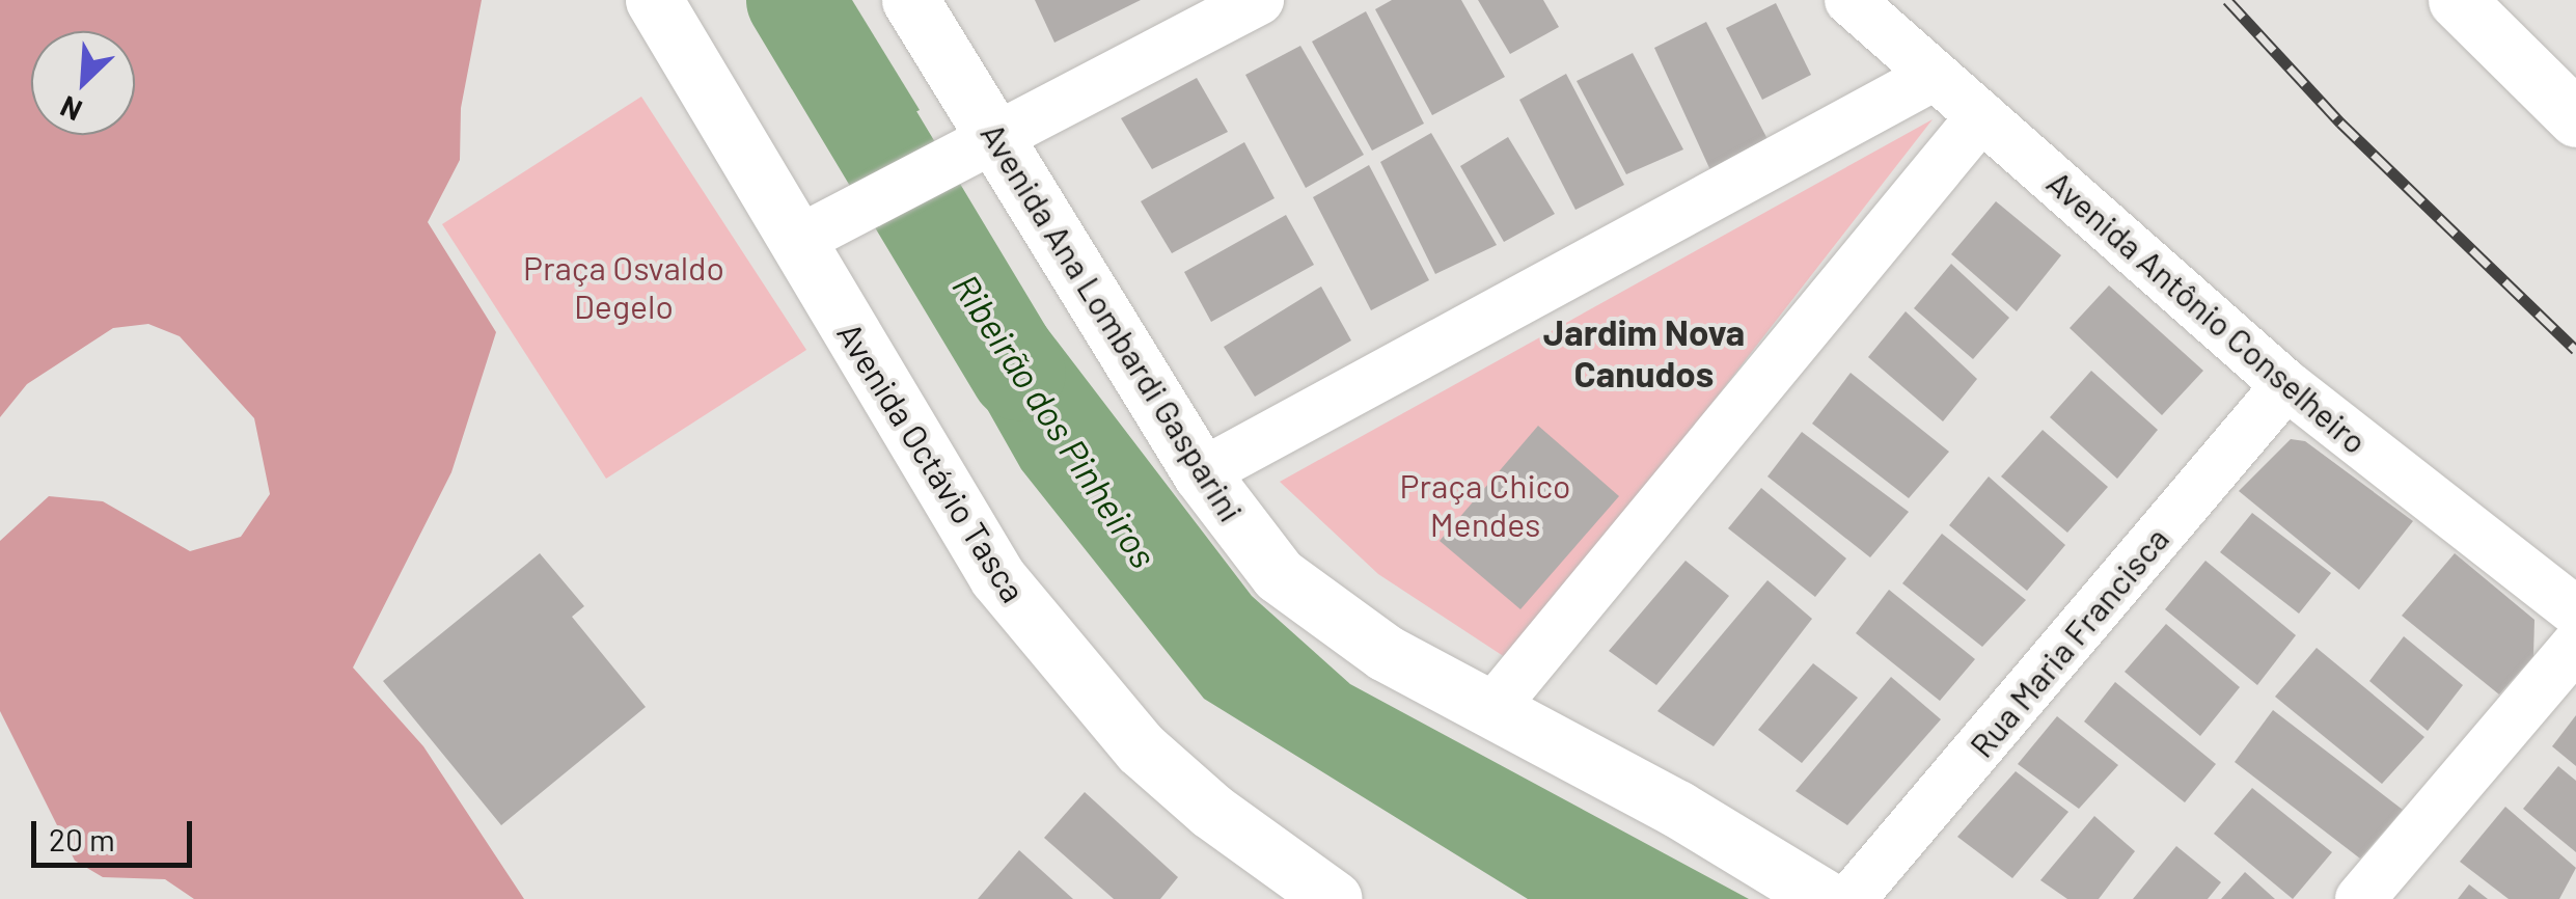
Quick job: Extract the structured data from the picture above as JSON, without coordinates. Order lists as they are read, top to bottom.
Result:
{
  "streets": {
    "street": [
      "Avenida Antônio Conselheiro",
      "Avenida Ana Lombardi Gasparini",
      "Avenida Octávio Tasca",
      "Rua Maria Francisca"
    ]
  },
  "crossings": [
    ["Avenida Antônio Conselheiro", "Rua Maria Francisca"]
  ],
  "districts": ["Jardim Nova Canudos"],
  "water": ["Ribeirão dos Pinheiros"],
  "parks": ["Praça Osvaldo Degelo", "Praça Chico Mendes"],
  "scale_bar": "20 m",
  "north": "bottom left"
}
